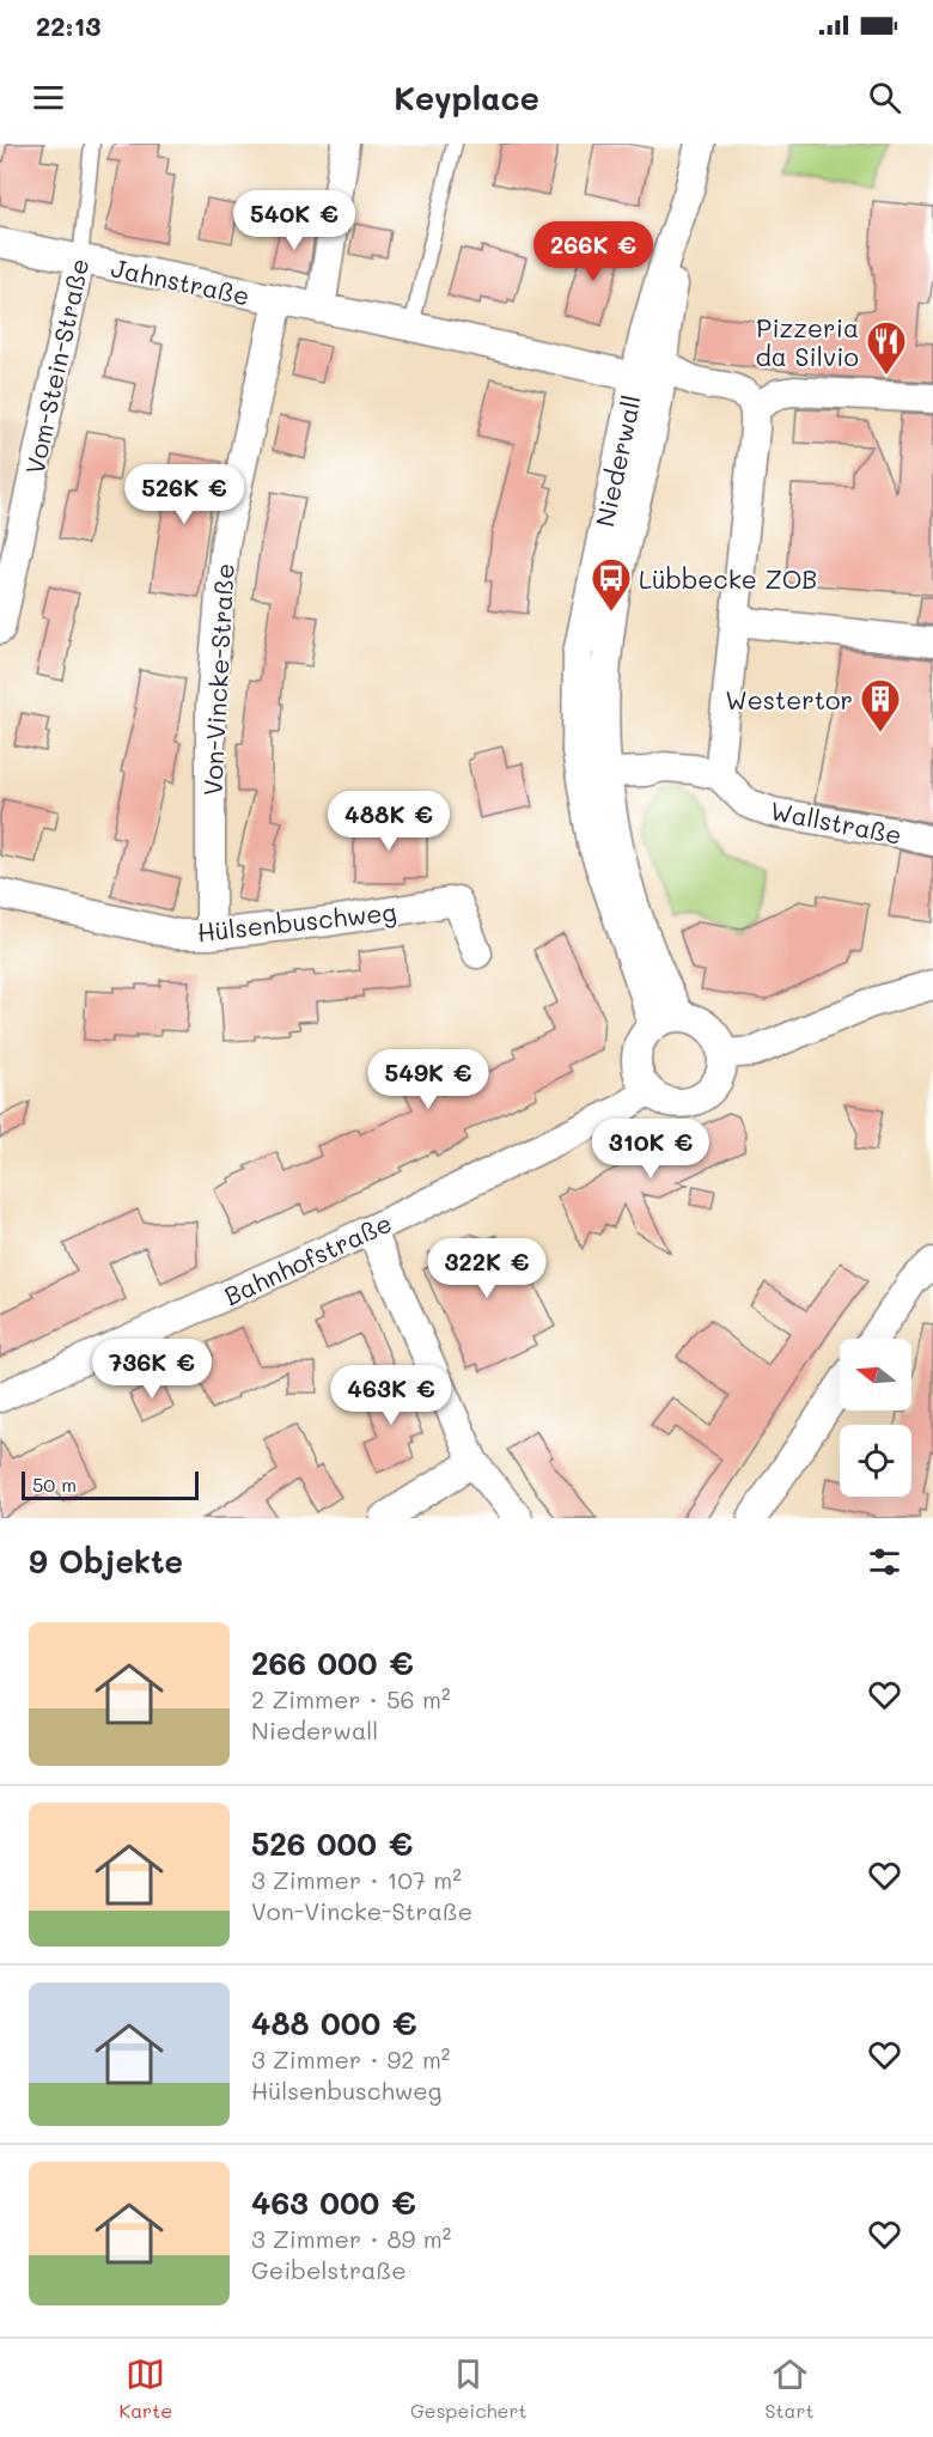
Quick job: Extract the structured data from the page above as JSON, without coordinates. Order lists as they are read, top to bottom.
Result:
{
  "streets": {
    "street": [
      "Jahnstraße",
      "Vom-Stein-Straße",
      "Niederwall",
      "Von-Vincke-Straße",
      "Wallstraße",
      "Hülsenbuschweg",
      "Bahnhofstraße"
    ]
  },
  "crossings": [
    ["Jahnstraße", "Vom-Stein-Straße"],
    ["Jahnstraße", "Niederwall"],
    ["Jahnstraße", "Von-Vincke-Straße"],
    ["Niederwall", "Bahnhofstraße"],
    ["Von-Vincke-Straße", "Hülsenbuschweg"]
  ],
  "places": {
    "restaurant": ["Pizzeria da Silvio"],
    "bus stop": ["Lübbecke ZOB"],
    "building": ["Westertor"]
  },
  "scale_bar": "50 m",
  "north": "left",
  "page": {
    "status": "22:13",
    "header": "Keyplace",
    "price": [
      "540K €",
      "266K €",
      "526K €",
      "488K €",
      "549K €",
      "310K €",
      "322K €",
      "736K €",
      "463K €"
    ],
    "scale": "50 m",
    "heading": "9 Objekte",
    "list": [
      {
        "name": "266 000 €",
        "note": "2 Zimmer · 56 m² · Niederwall"
      },
      {
        "name": "526 000 €",
        "note": "3 Zimmer · 107 m² · Von-Vincke-Straße"
      },
      {
        "name": "488 000 €",
        "note": "3 Zimmer · 92 m² · Hülsenbuschweg"
      },
      {
        "name": "463 000 €",
        "note": "3 Zimmer · 89 m² · Geibelstraße"
      }
    ],
    "tabs": ["Karte", "Gespeichert", "Start"]
  }
}
